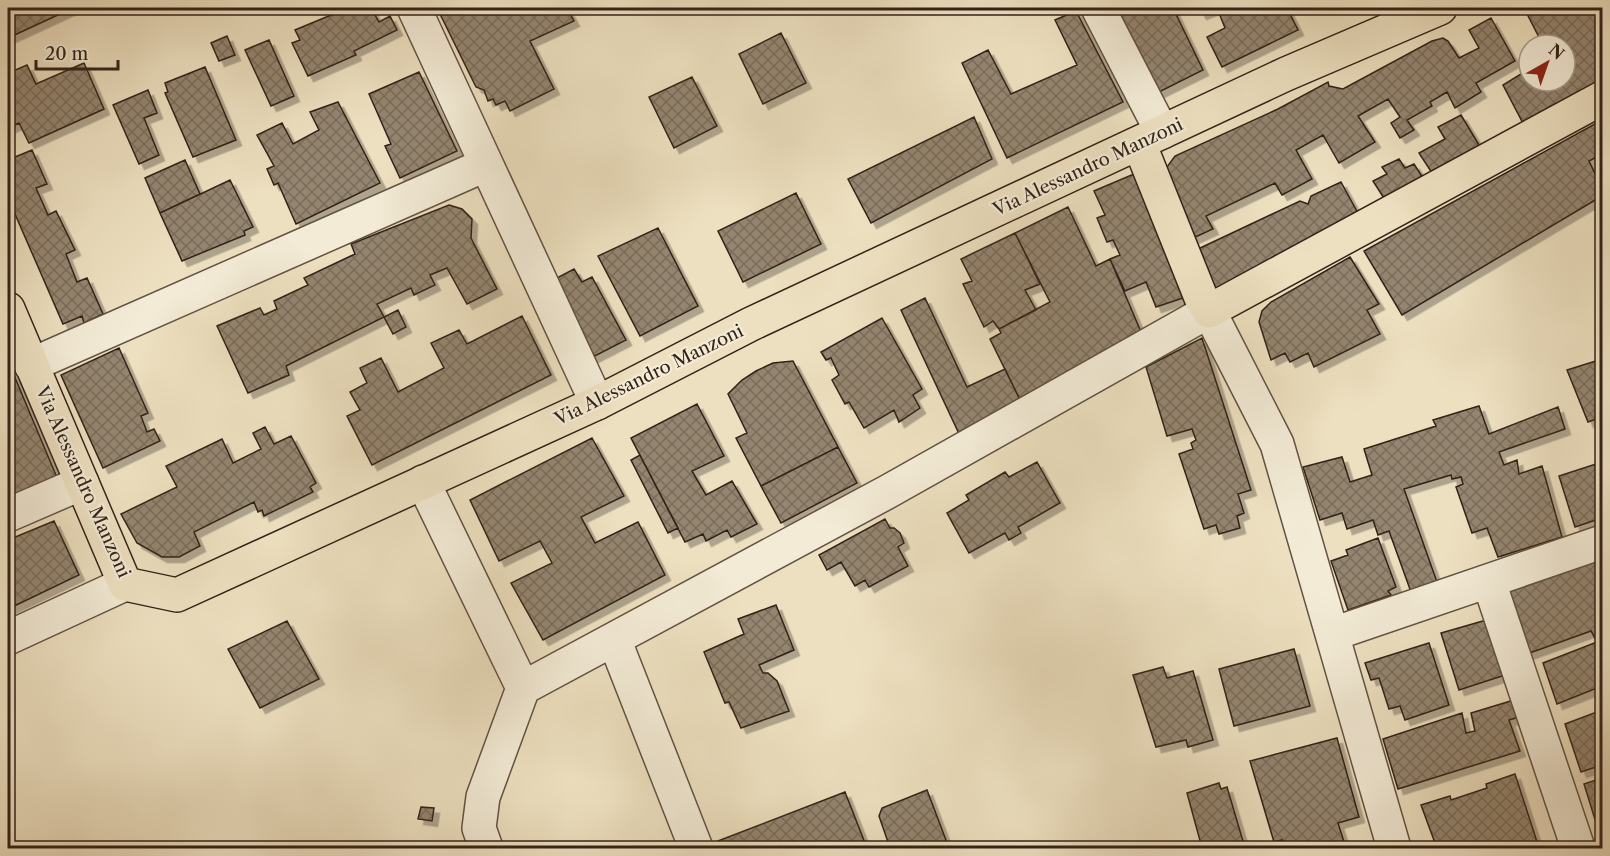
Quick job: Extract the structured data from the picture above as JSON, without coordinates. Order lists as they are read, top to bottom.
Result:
{
  "streets": {
    "main road": ["Via Alessandro Manzoni"]
  },
  "scale_bar": "20 m",
  "north": "top right"
}
